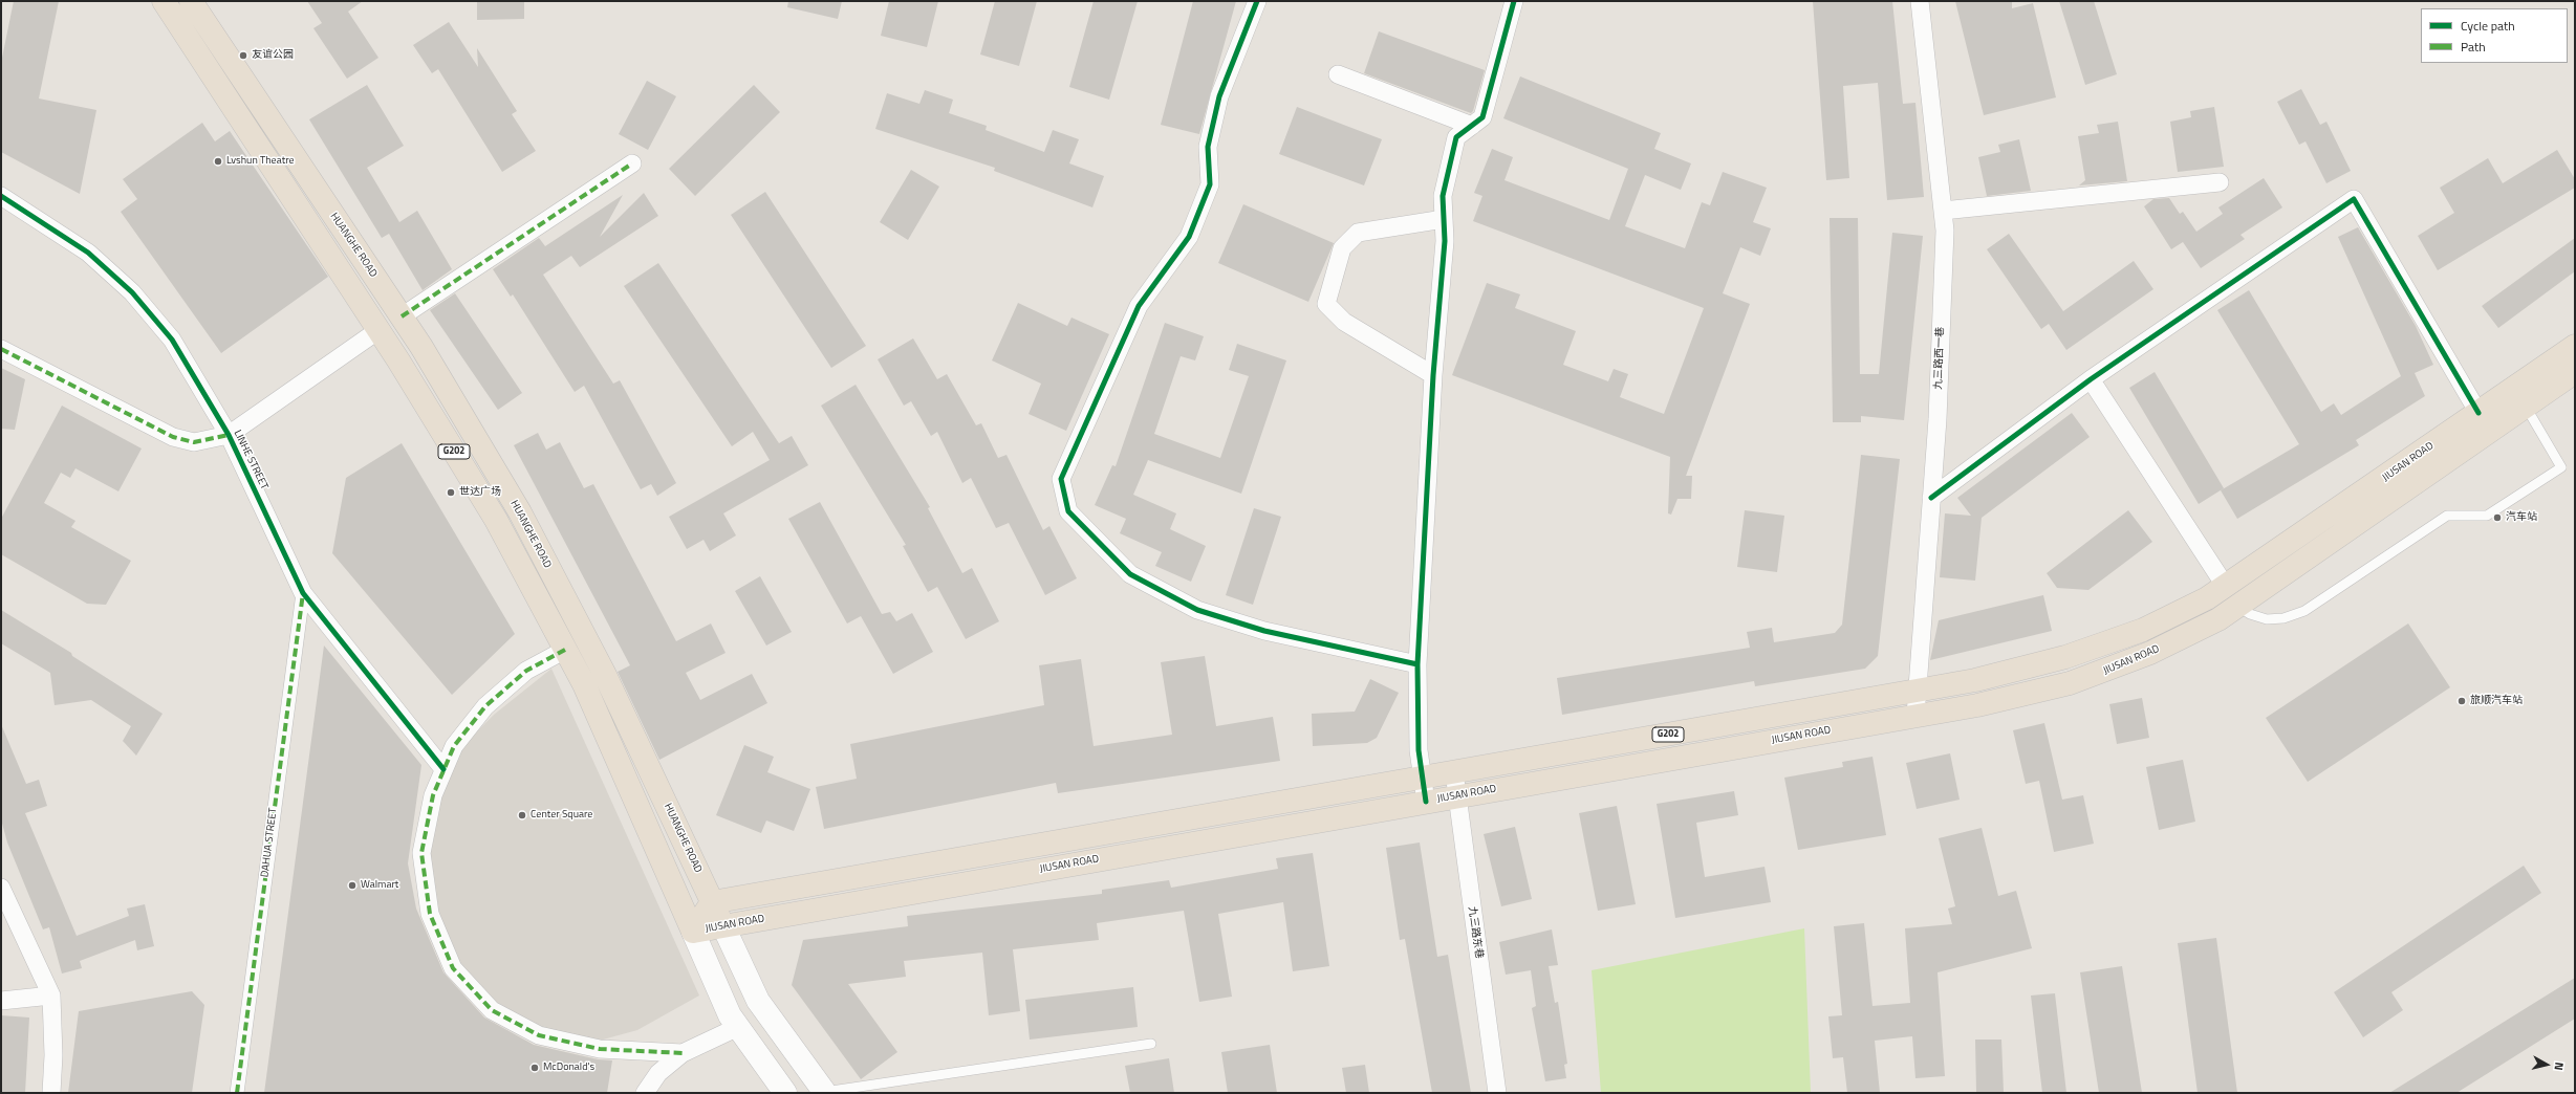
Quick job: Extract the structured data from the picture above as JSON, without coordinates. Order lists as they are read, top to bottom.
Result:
{
  "streets": {
    "highway": ["HUANGHE ROAD", "G202", "JIUSAN ROAD"],
    "street": [
      "九三路西一巷",
      "LINHE STREET",
      "DAHUA STREET",
      "九三路东巷"
    ]
  },
  "crossings": [
    ["HUANGHE ROAD", "JIUSAN ROAD"],
    ["九三路西一巷", "JIUSAN ROAD"],
    ["G202", "JIUSAN ROAD"],
    ["LINHE STREET", "DAHUA STREET"],
    ["JIUSAN ROAD", "九三路东巷"]
  ],
  "places": [
    "友谊公园",
    "Lvshun Theatre",
    "世达广场",
    "汽车站",
    "旅顺汽车站",
    "Center Square",
    "Walmart",
    "McDonald's"
  ],
  "legend": ["Cycle path", "Path"],
  "north": "right"
}
